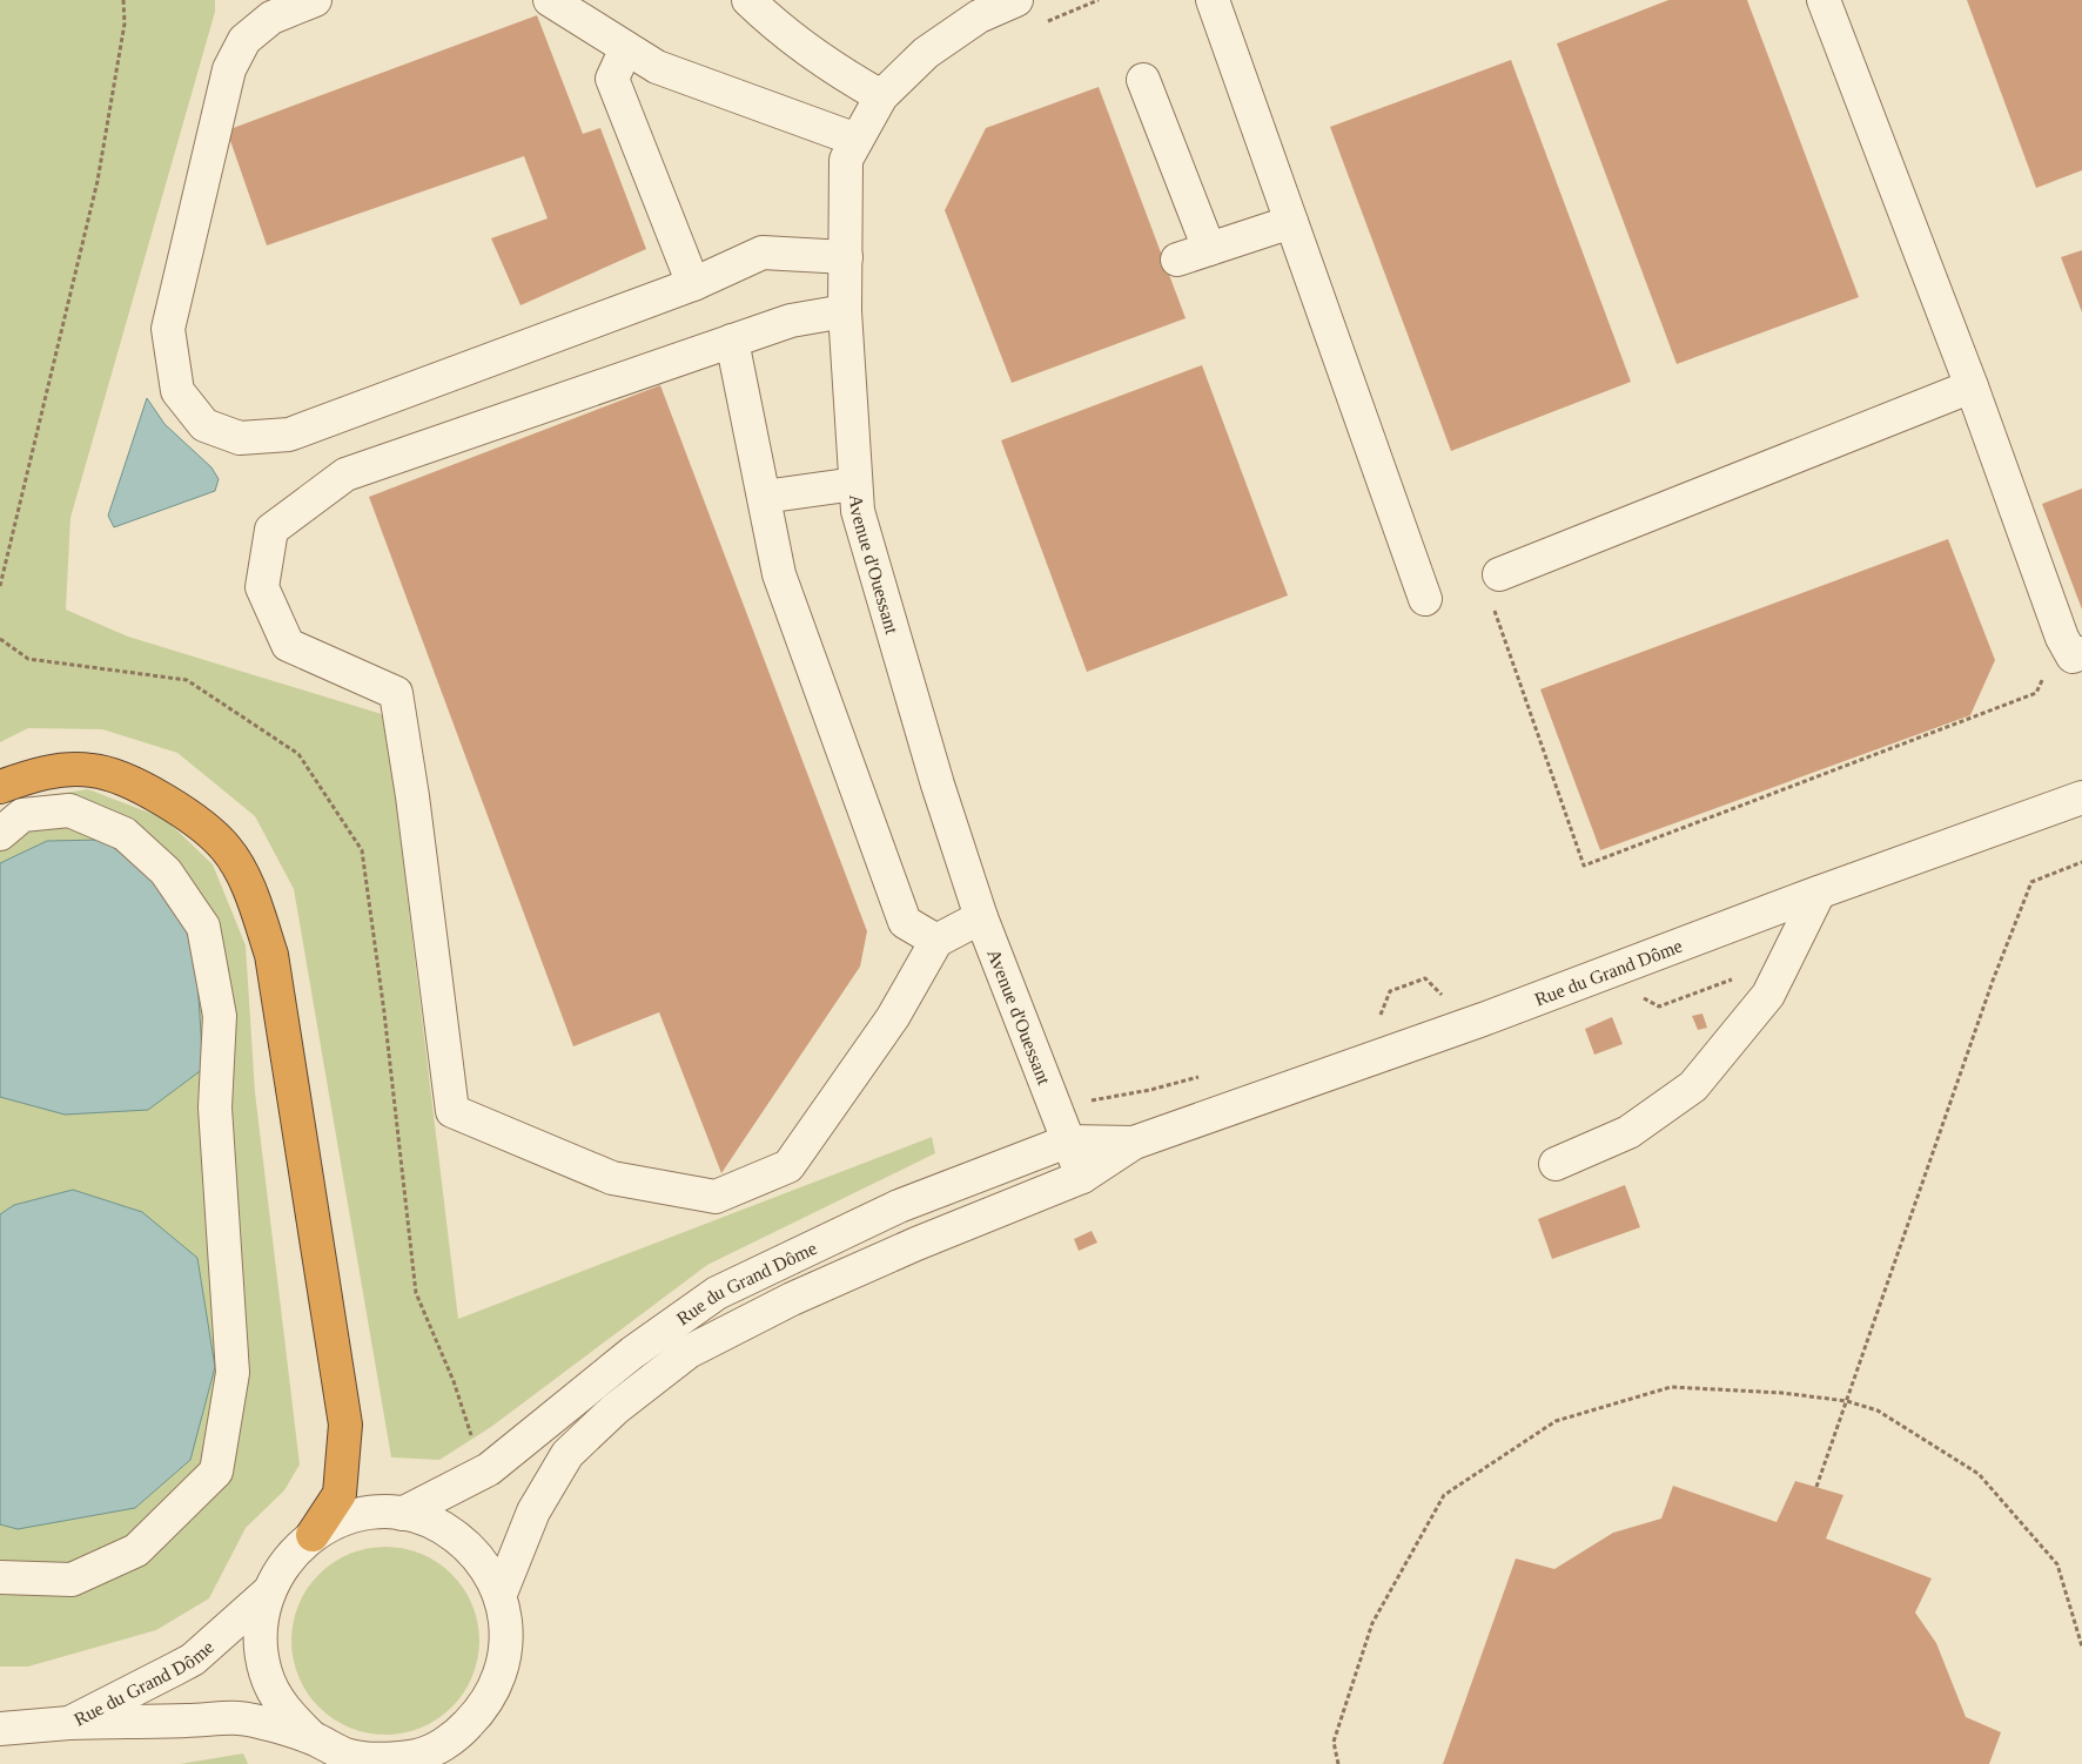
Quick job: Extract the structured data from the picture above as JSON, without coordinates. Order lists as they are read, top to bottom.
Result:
{
  "streets": {
    "street": ["Avenue d'Ouessant", "Rue du Grand Dôme"]
  },
  "crossings": [
    ["Avenue d'Ouessant", "Rue du Grand Dôme"]
  ]
}
